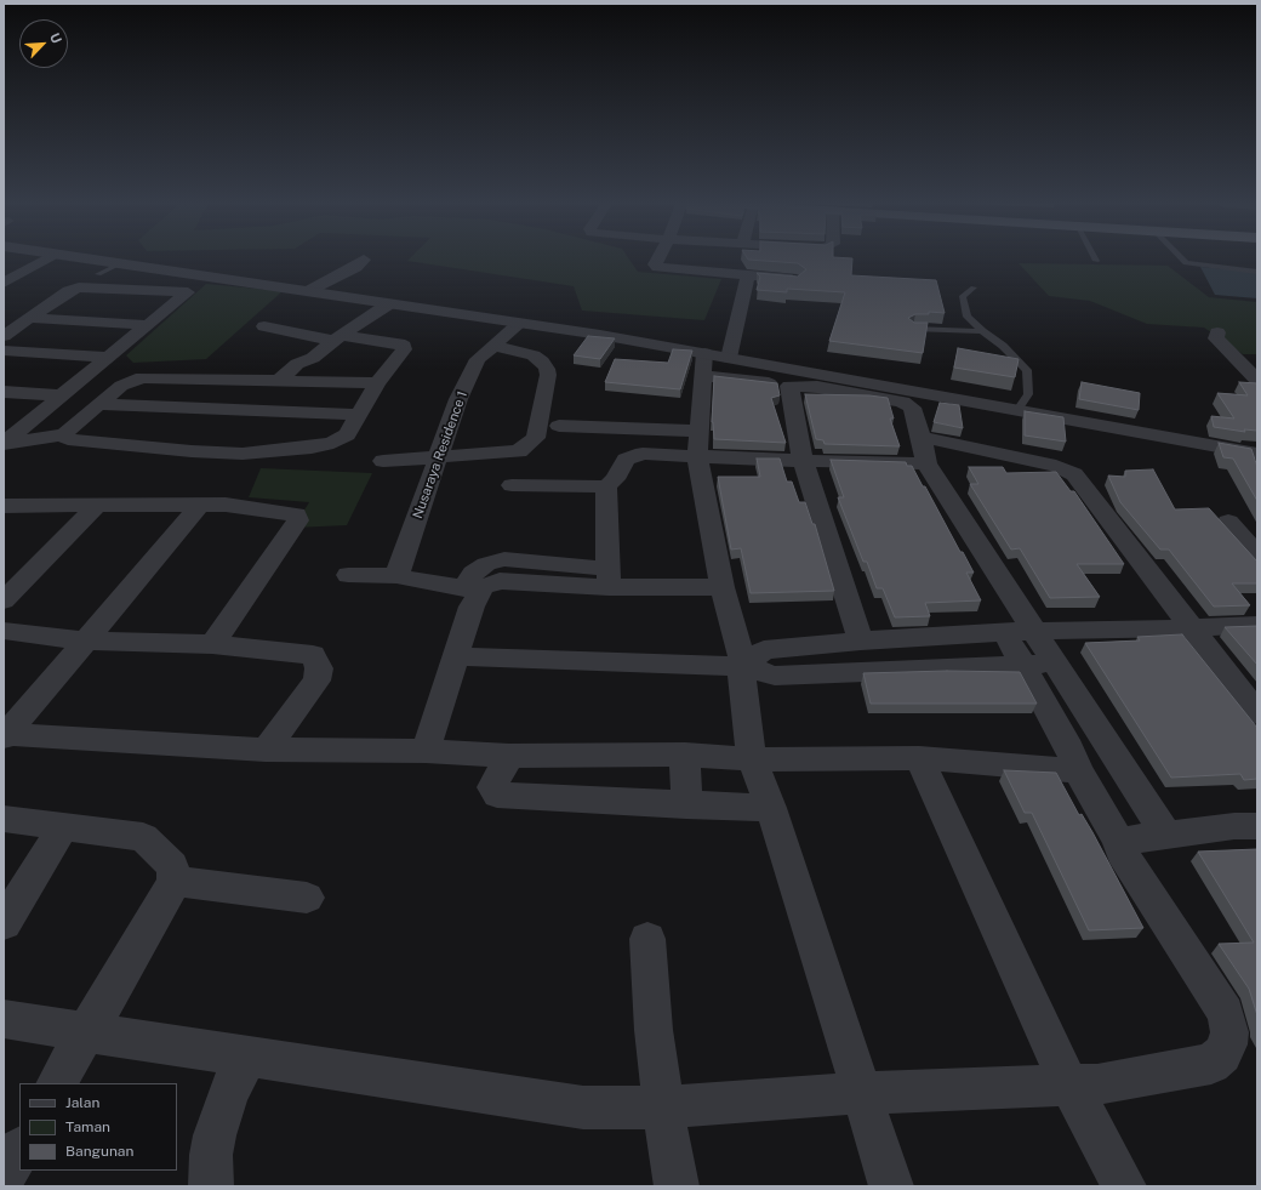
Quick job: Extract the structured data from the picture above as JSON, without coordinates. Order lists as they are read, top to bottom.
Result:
{
  "streets": {
    "street": ["Nusaraya Residence 1"]
  },
  "legend": ["Jalan", "Taman", "Bangunan"],
  "north": "top right"
}
